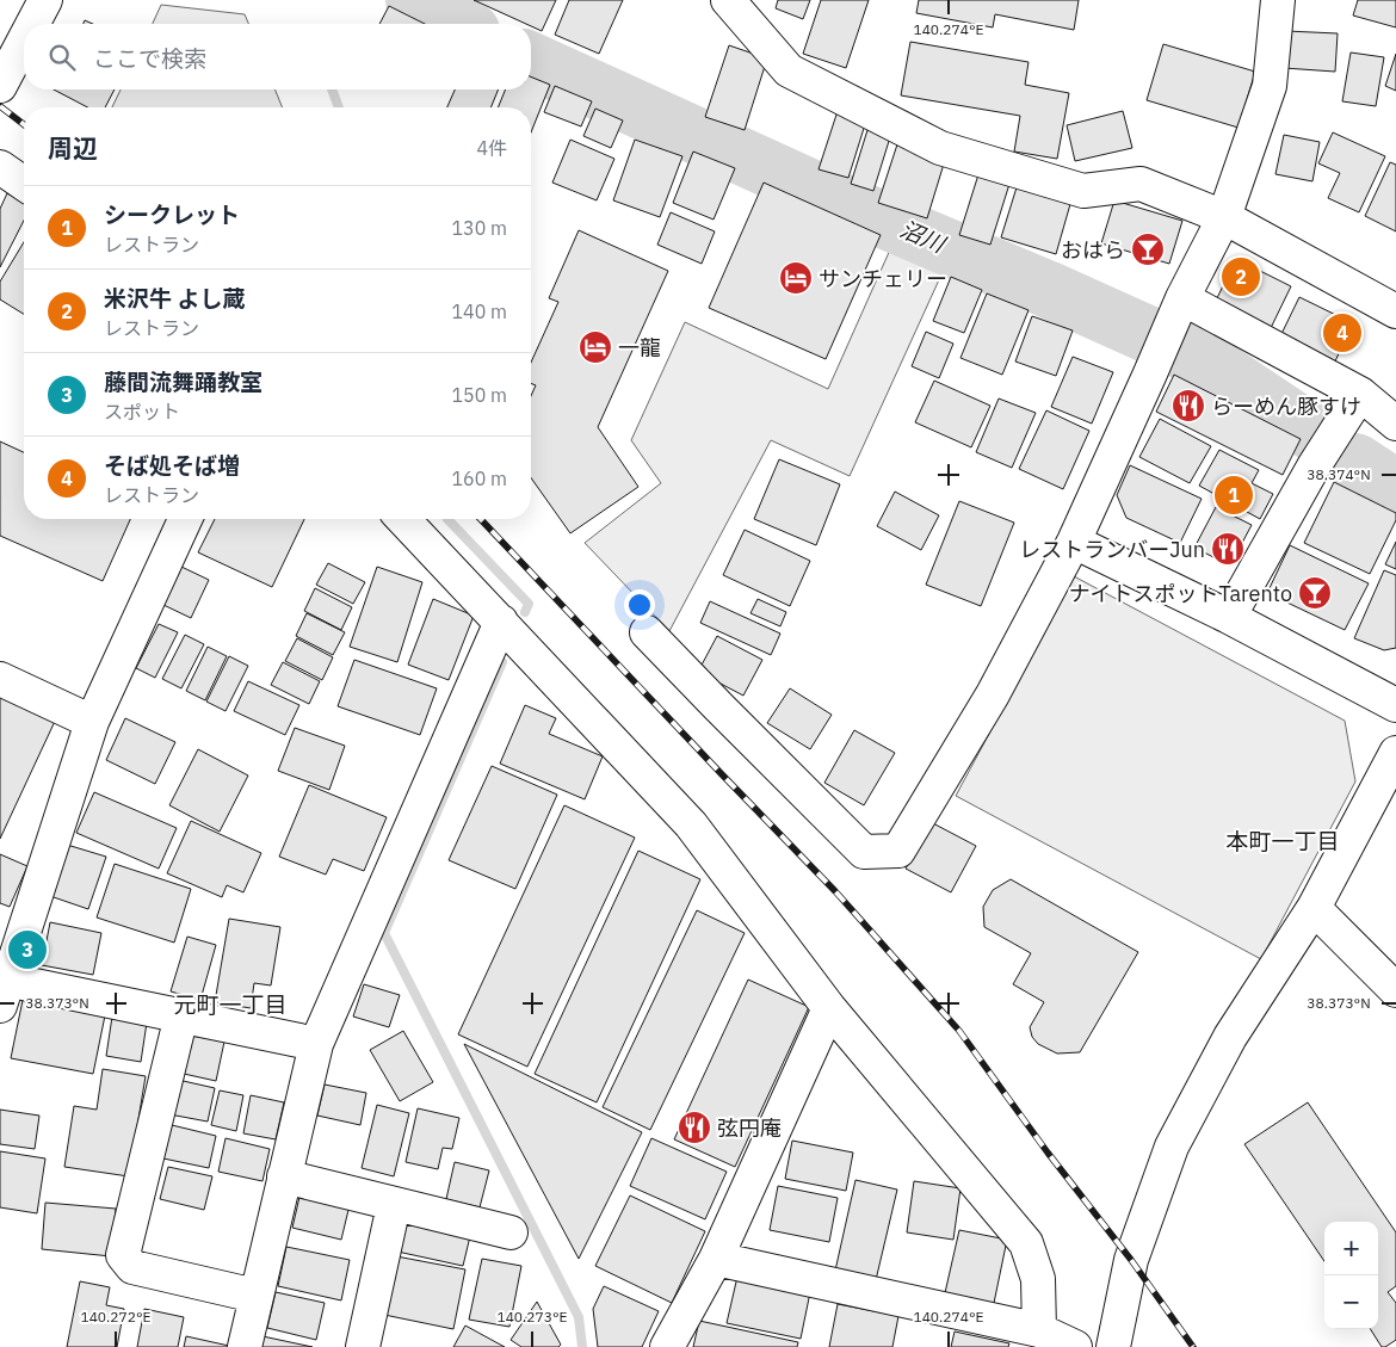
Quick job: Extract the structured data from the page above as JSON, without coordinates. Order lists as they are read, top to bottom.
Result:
{
  "districts": ["本町一丁目", "元町一丁目"],
  "water": ["沼川"],
  "places": {
    "bar": ["おはら", "ナイトスポットTarento"],
    "hotel": ["サンチェリー", "一龍"],
    "restaurant": ["らーめん豚すけ", "レストランバーJun", "弦円庵"]
  },
  "page": {
    "search": "ここで検索",
    "heading": ["周辺", "4件"],
    "list": [
      {
        "mark": "1",
        "name": "シークレット",
        "note": "レストラン",
        "value": "130 m"
      },
      {
        "mark": "2",
        "name": "米沢牛 よし蔵",
        "note": "レストラン",
        "value": "140 m"
      },
      {
        "mark": "3",
        "name": "藤間流舞踊教室",
        "note": "スポット",
        "value": "150 m"
      },
      {
        "mark": "4",
        "name": "そば処そば増",
        "note": "レストラン",
        "value": "160 m"
      }
    ],
    "pins": [
      "2",
      "4",
      "1",
      "3"
    ],
    "map_buttons": ["+", "−"]
  },
  "coordinates": [
    "140.274°E",
    "38.374°N",
    "38.373°N",
    "140.272°E",
    "140.273°E"
  ]
}
